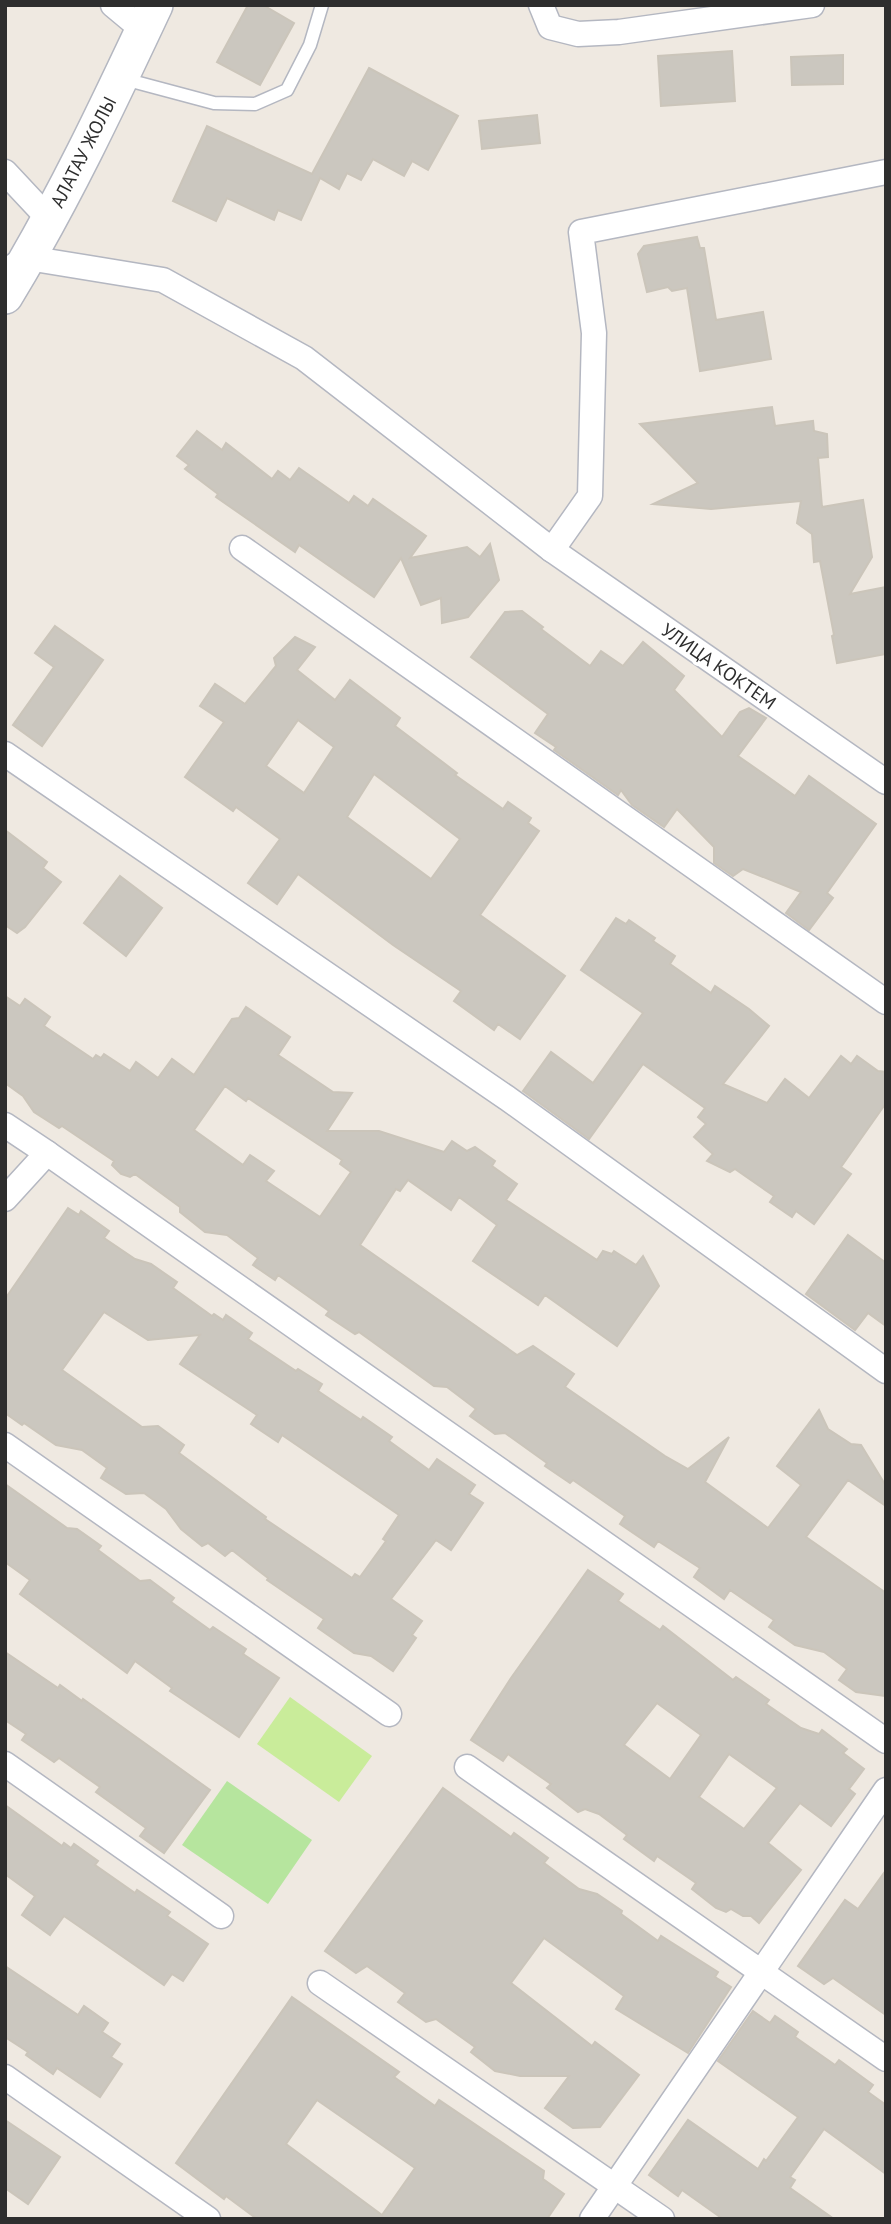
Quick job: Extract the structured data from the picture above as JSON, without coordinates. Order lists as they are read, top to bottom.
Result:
{
  "streets": {
    "main road": ["АЛАТАУ ЖОЛЫ"],
    "street": ["УЛИЦА КОКТЕМ"]
  },
  "crossings": [
    ["АЛАТАУ ЖОЛЫ", "УЛИЦА КОКТЕМ"]
  ]
}
